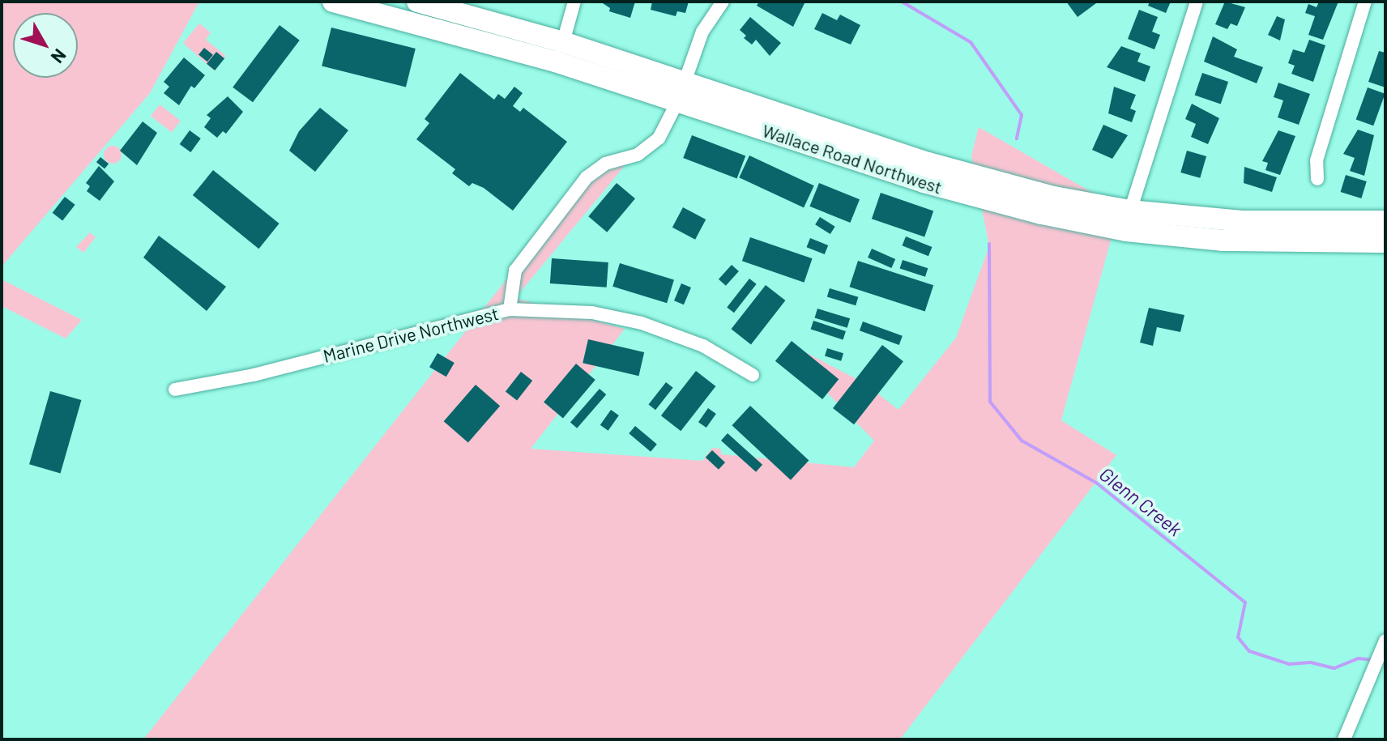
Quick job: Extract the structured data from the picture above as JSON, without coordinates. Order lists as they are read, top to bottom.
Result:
{
  "streets": {
    "main road": ["Wallace Road Northwest"],
    "street": ["Marine Drive Northwest"]
  },
  "water": ["Glenn Creek"],
  "north": "bottom right"
}
